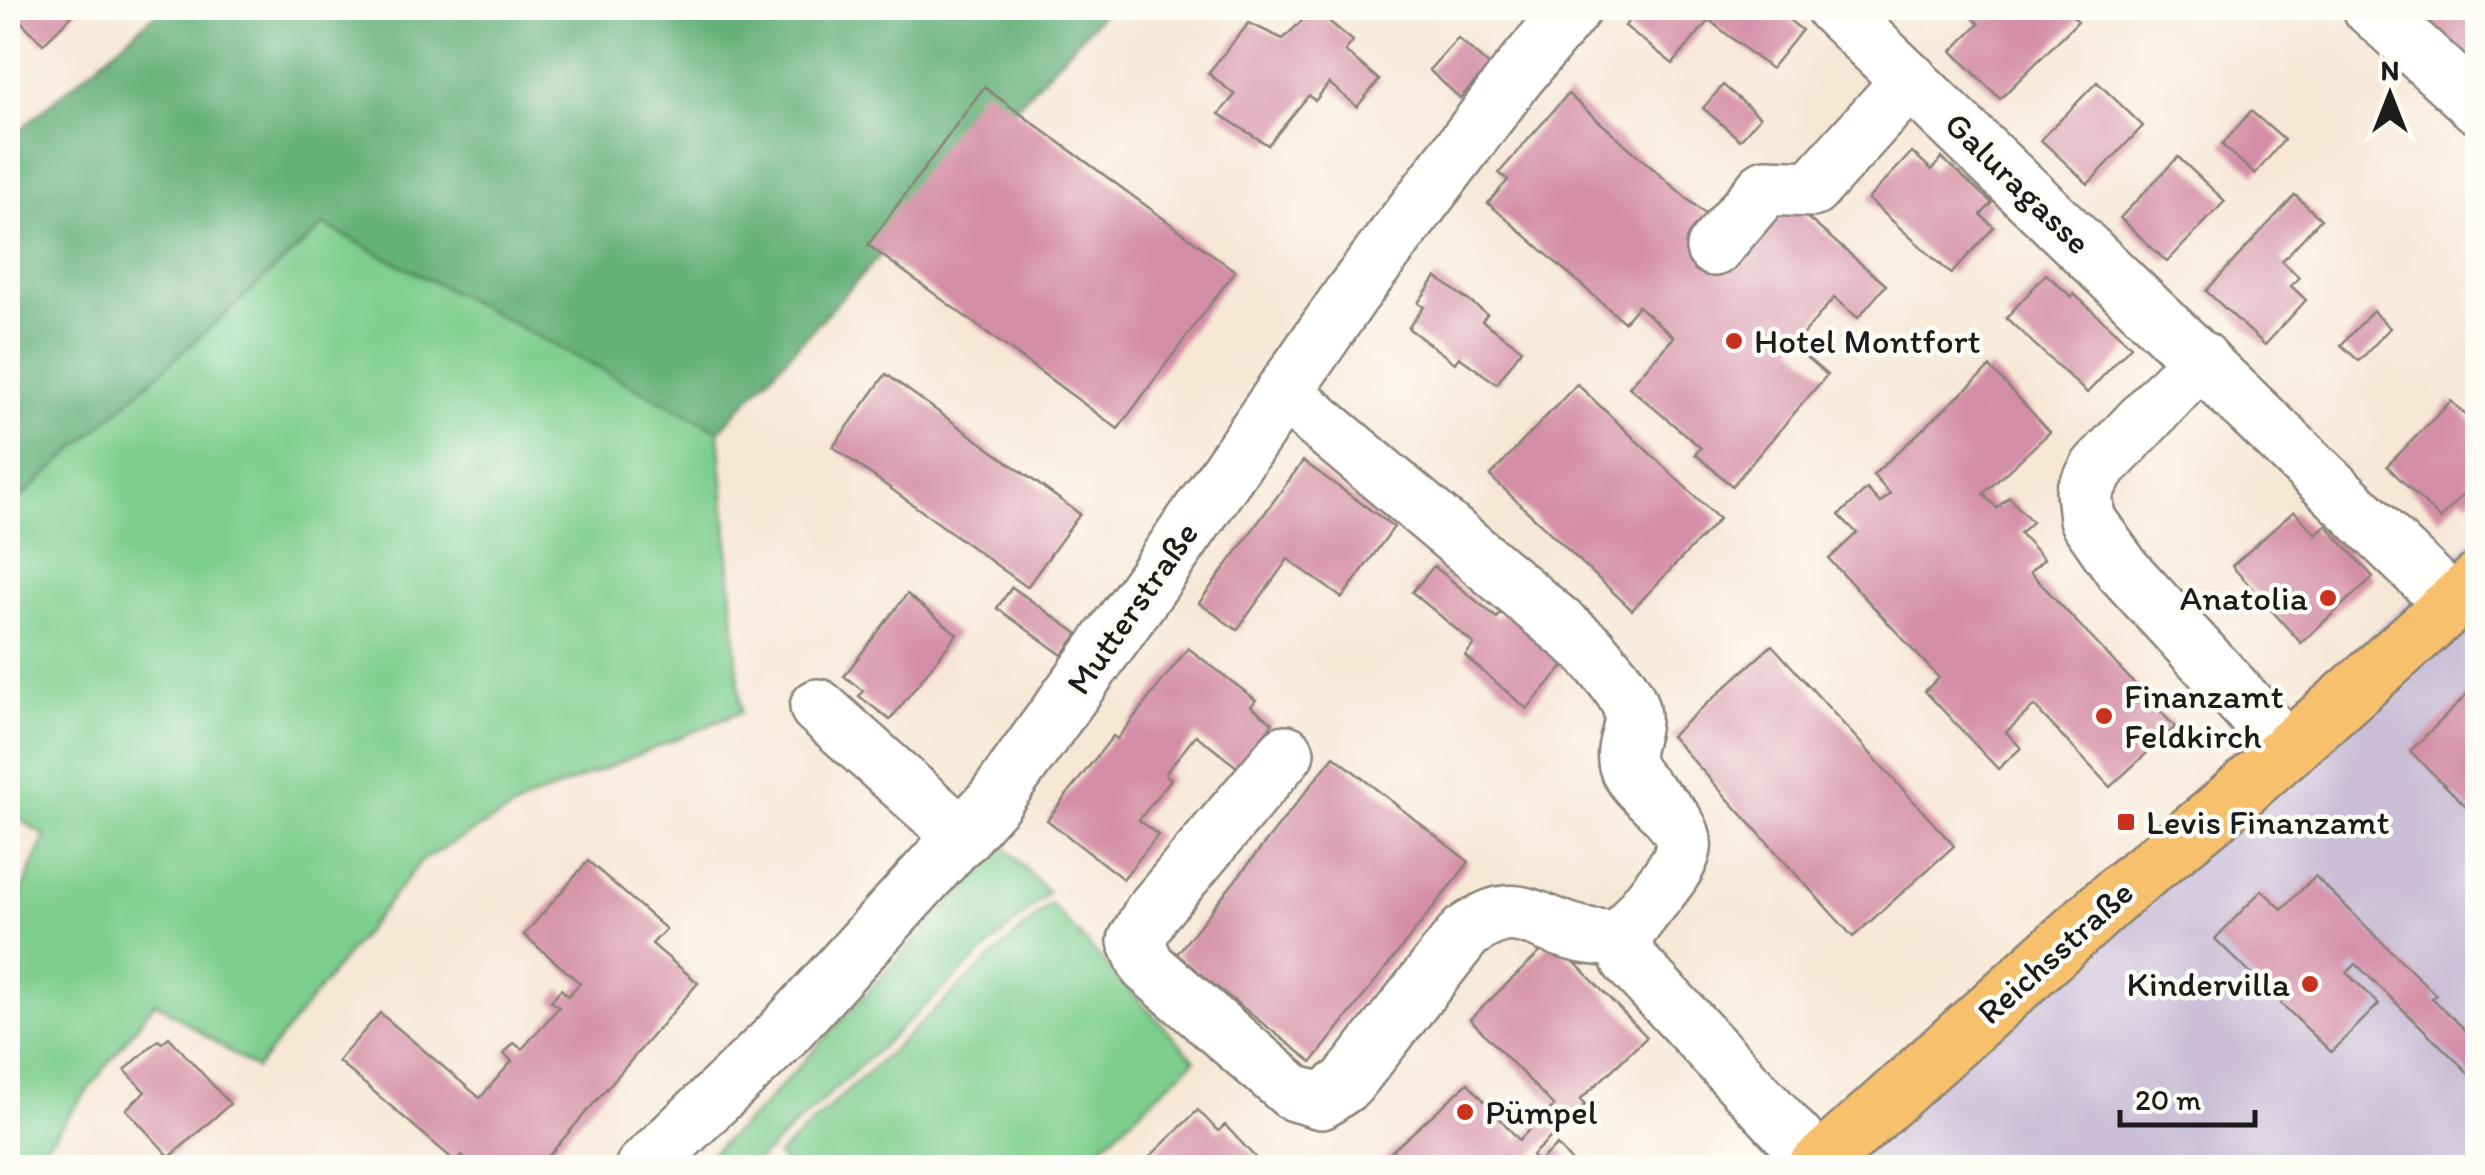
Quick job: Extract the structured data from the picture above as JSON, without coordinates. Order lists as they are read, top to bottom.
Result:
{
  "streets": {
    "main road": ["Reichsstraße"],
    "street": ["Galuragasse", "Mutterstraße"]
  },
  "crossings": [
    ["Galuragasse", "Reichsstraße"]
  ],
  "places": {
    "other": [
      "Hotel Montfort",
      "Anatolia",
      "Finanzamt Feldkirch",
      "Kindervilla",
      "Pümpel"
    ],
    "transit": ["Levis Finanzamt"]
  },
  "scale_bar": "20 m",
  "north": "top"
}
